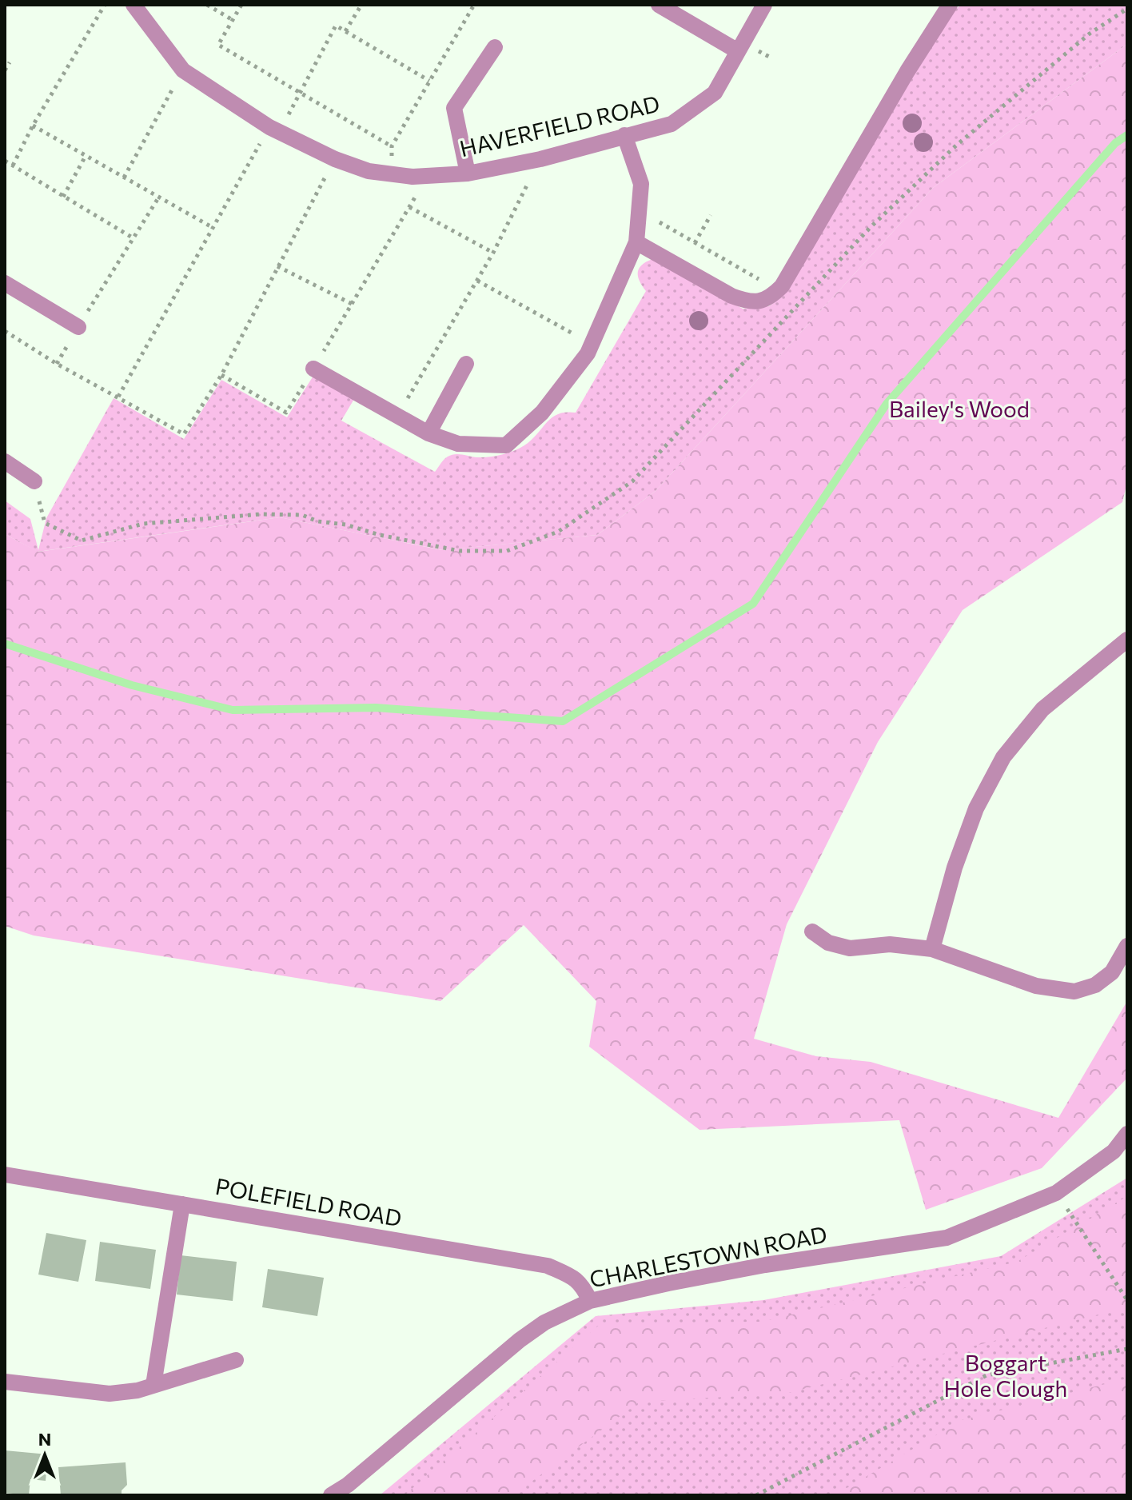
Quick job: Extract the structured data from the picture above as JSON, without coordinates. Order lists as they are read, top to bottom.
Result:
{
  "streets": {
    "street": ["HAVERFIELD ROAD", "POLEFIELD ROAD", "CHARLESTOWN ROAD"]
  },
  "crossings": [
    ["POLEFIELD ROAD", "CHARLESTOWN ROAD"]
  ],
  "parks": ["Bailey's Wood", "Boggart Hole Clough"],
  "north": "top"
}
